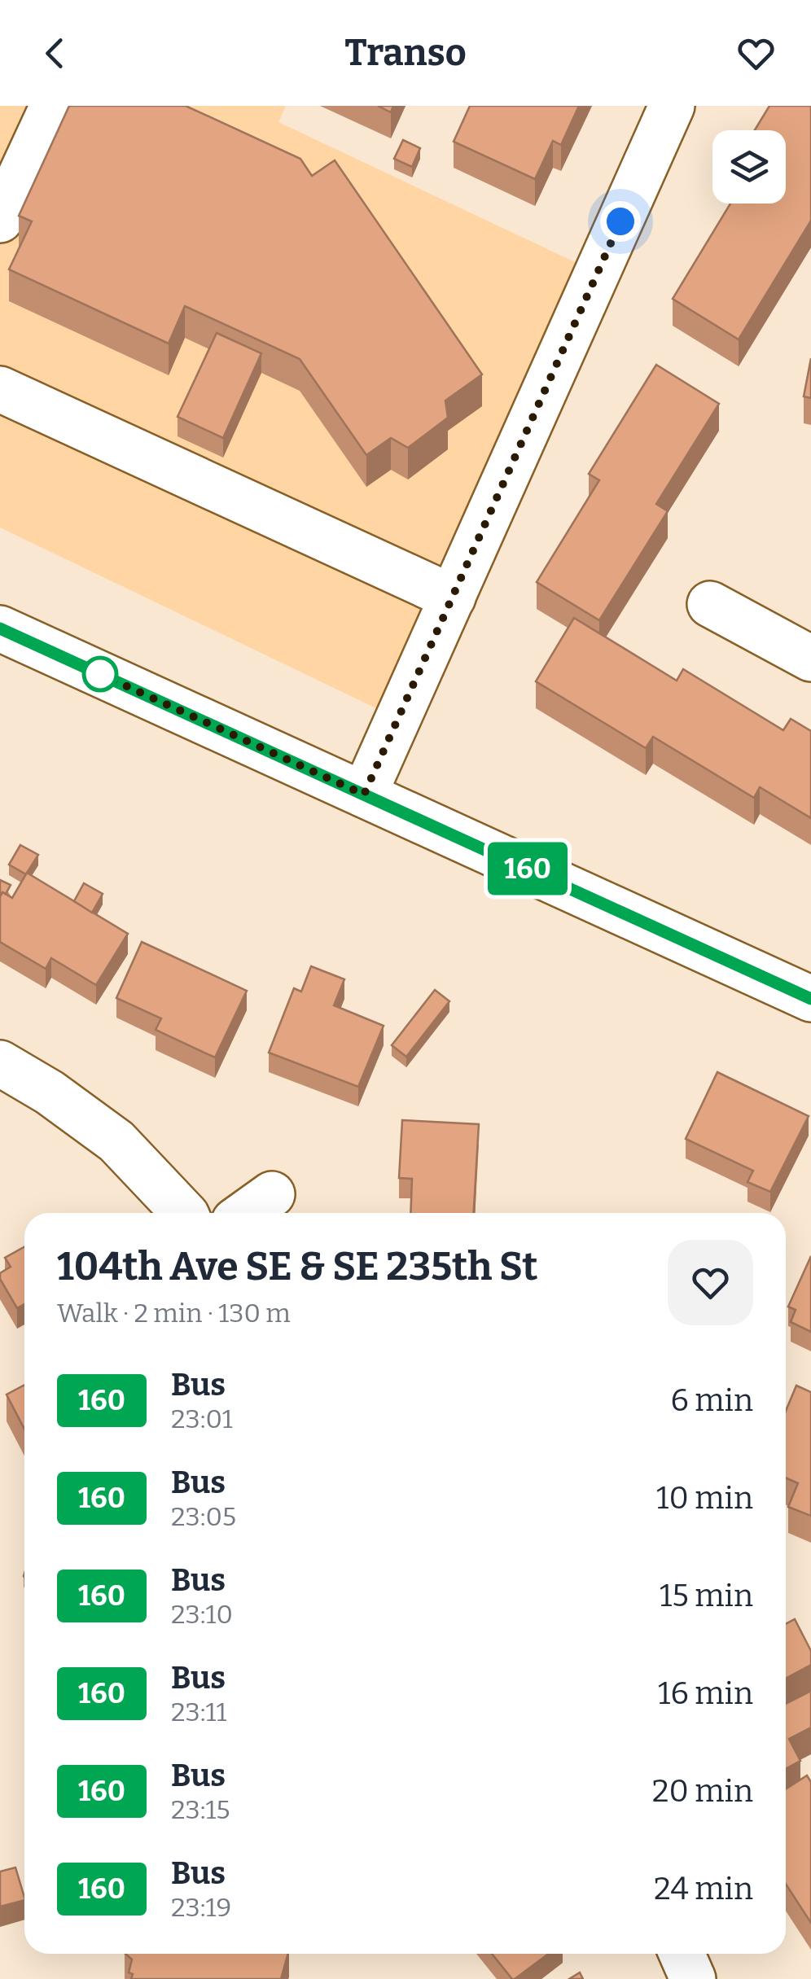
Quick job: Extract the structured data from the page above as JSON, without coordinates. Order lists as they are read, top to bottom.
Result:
{
  "lines": ["bus line 160"],
  "page": {
    "header": "Transo",
    "on_map": "160",
    "heading": ["104th Ave SE & SE 235th St", "Walk · 2 min · 130 m"],
    "list": [
      {
        "mark": "160",
        "name": "Bus",
        "note": "23:01",
        "value": "6 min"
      },
      {
        "mark": "160",
        "name": "Bus",
        "note": "23:05",
        "value": "10 min"
      },
      {
        "mark": "160",
        "name": "Bus",
        "note": "23:10",
        "value": "15 min"
      },
      {
        "mark": "160",
        "name": "Bus",
        "note": "23:11",
        "value": "16 min"
      },
      {
        "mark": "160",
        "name": "Bus",
        "note": "23:15",
        "value": "20 min"
      },
      {
        "mark": "160",
        "name": "Bus",
        "note": "23:19",
        "value": "24 min"
      }
    ]
  }
}
